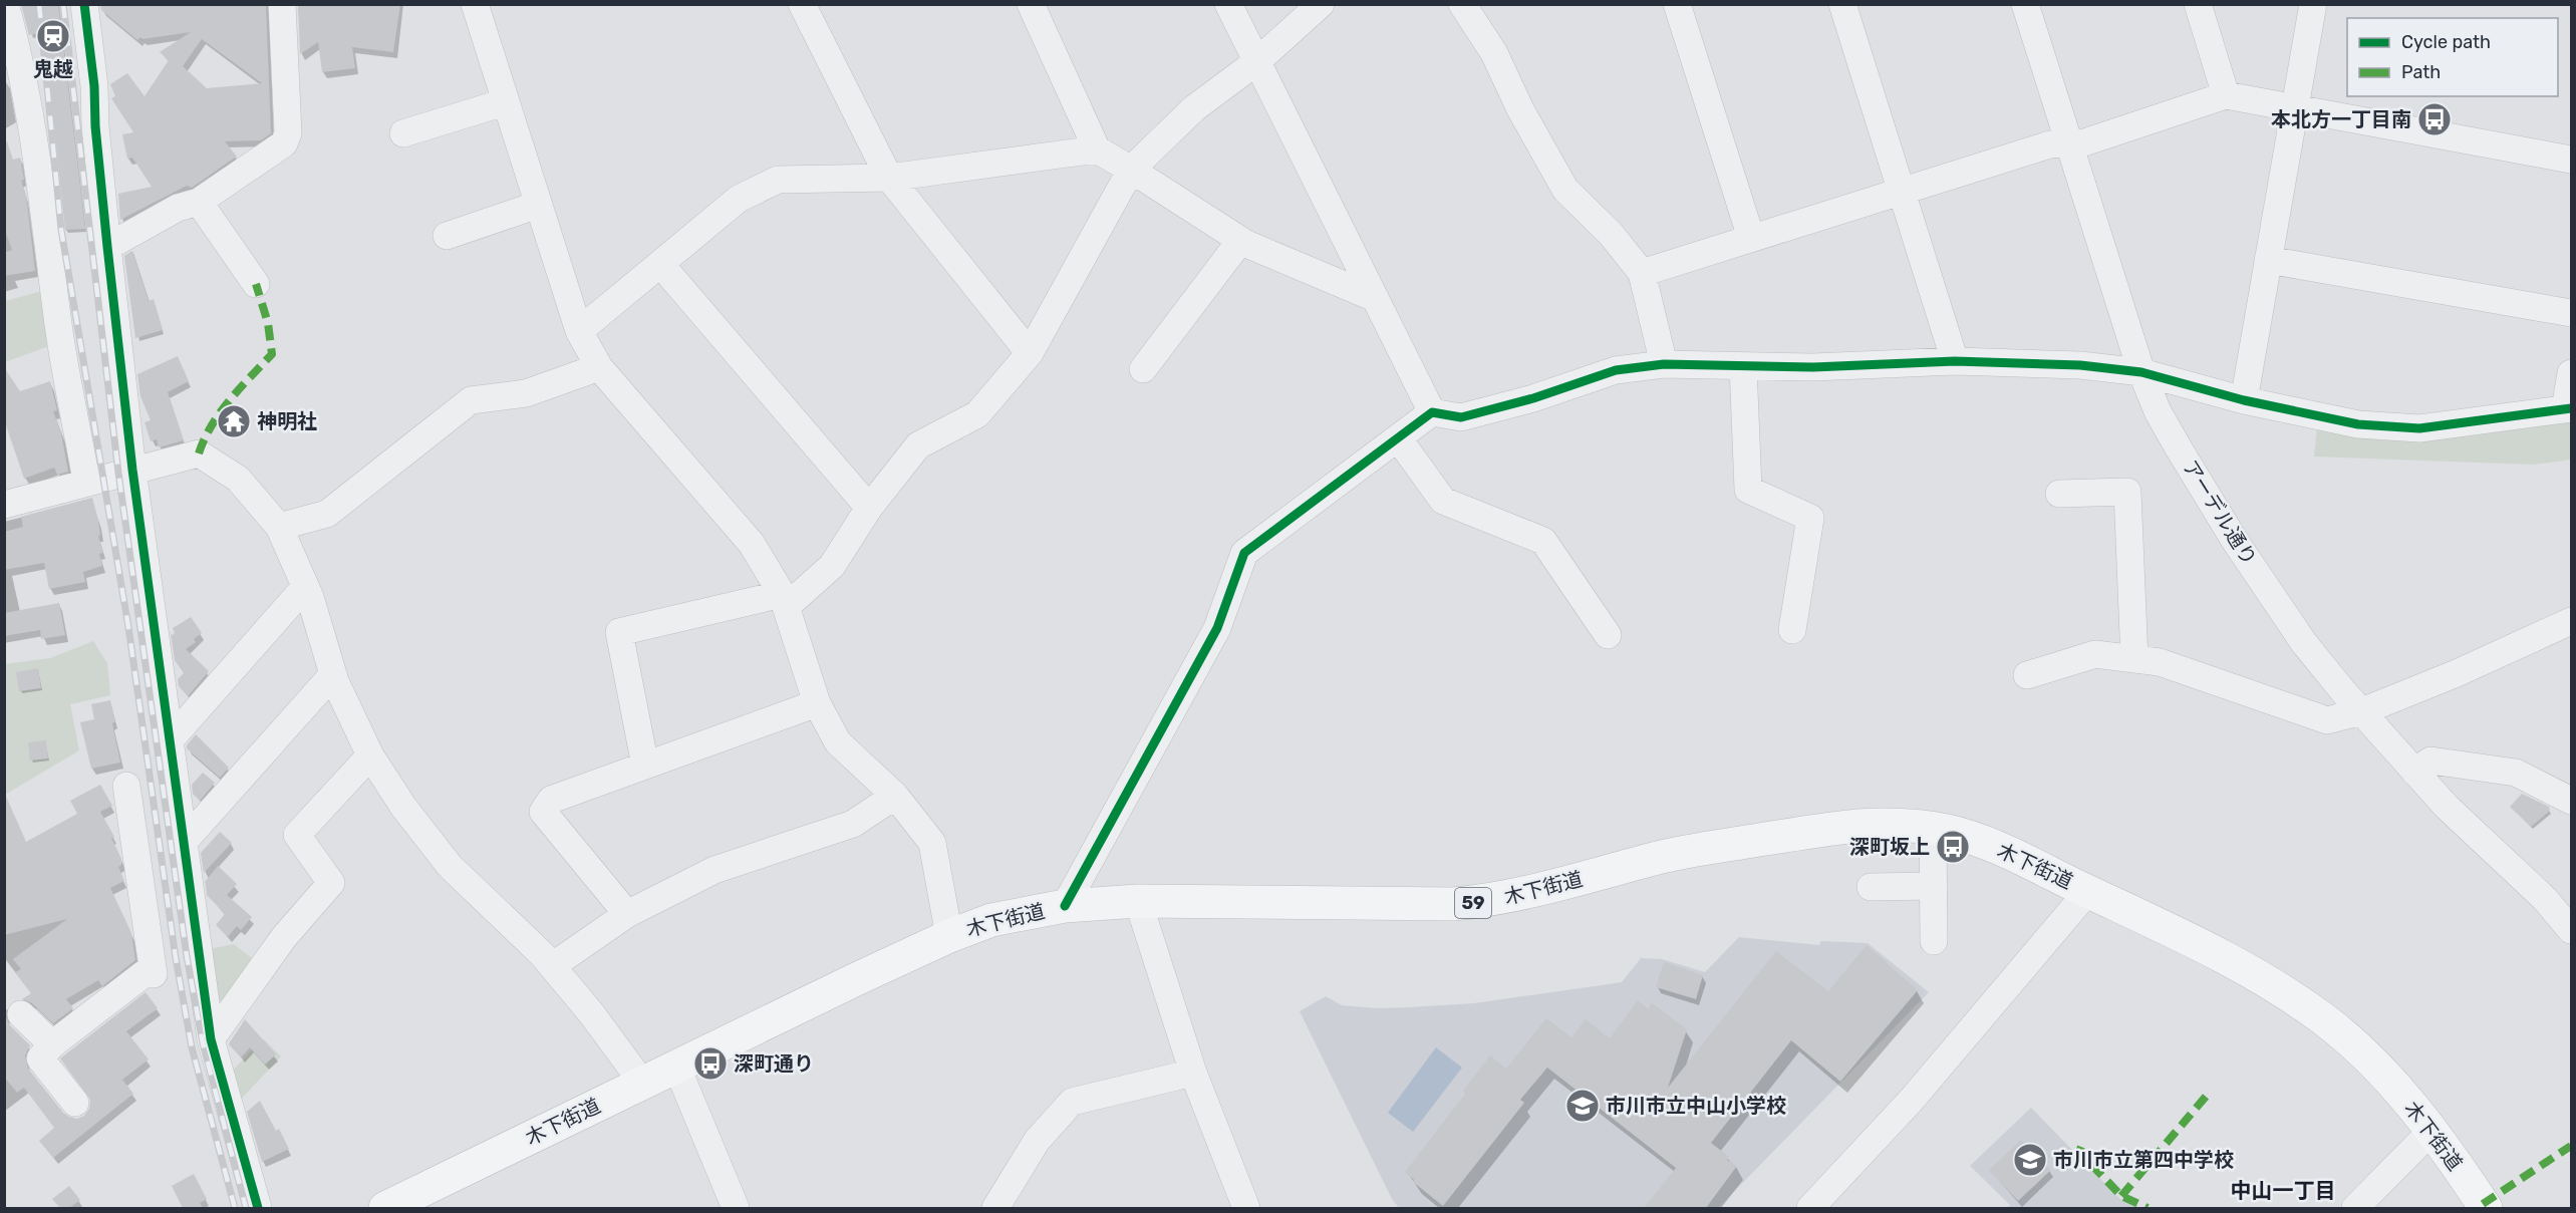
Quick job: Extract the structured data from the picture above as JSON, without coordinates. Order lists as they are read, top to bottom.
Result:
{
  "streets": {
    "main road": ["木下街道", "59"],
    "street": ["アーデル通り"]
  },
  "districts": ["中山一丁目"],
  "places": {
    "station": ["鬼越"],
    "bus stop": ["本北方一丁目南", "深町坂上", "深町通り"],
    "temple": ["神明社"],
    "school or university": ["市川市立中山小学校", "市川市立第四中学校"]
  },
  "legend": ["Cycle path", "Path"]
}
